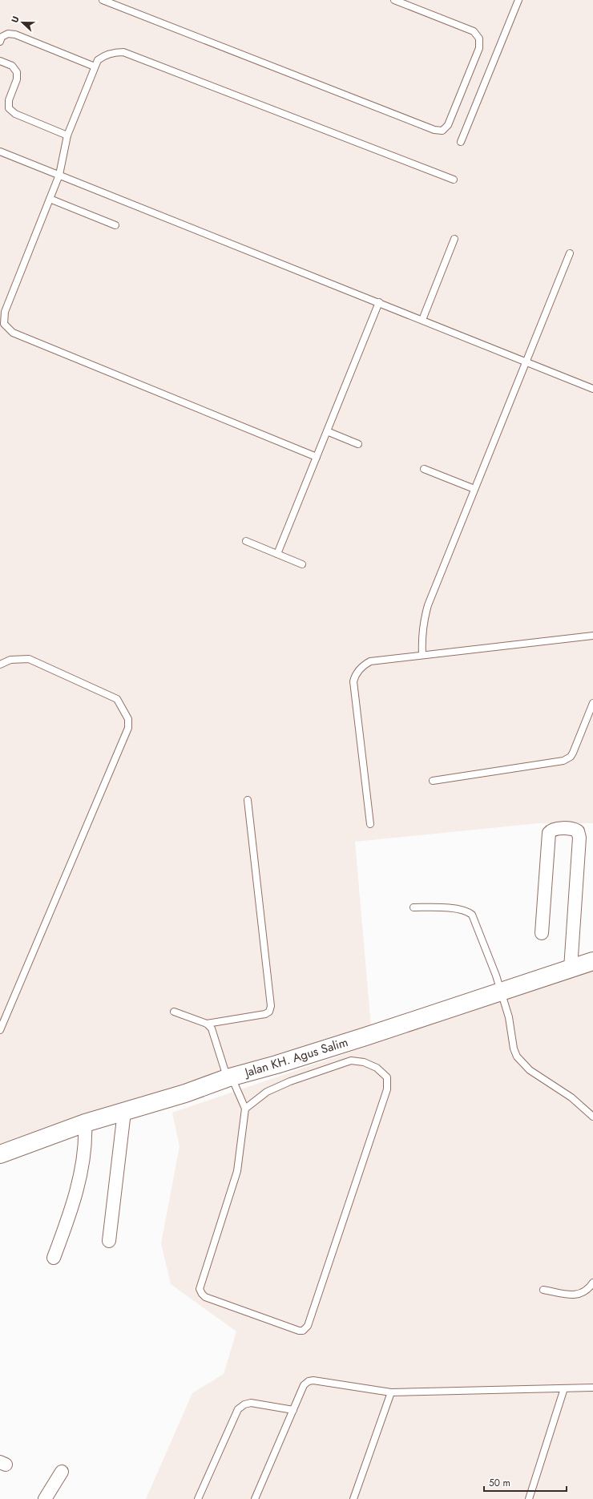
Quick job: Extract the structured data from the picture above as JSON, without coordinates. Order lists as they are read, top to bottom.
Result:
{
  "streets": {
    "street": ["Jalan KH. Agus Salim"]
  },
  "scale_bar": "50 m",
  "north": "left"
}
